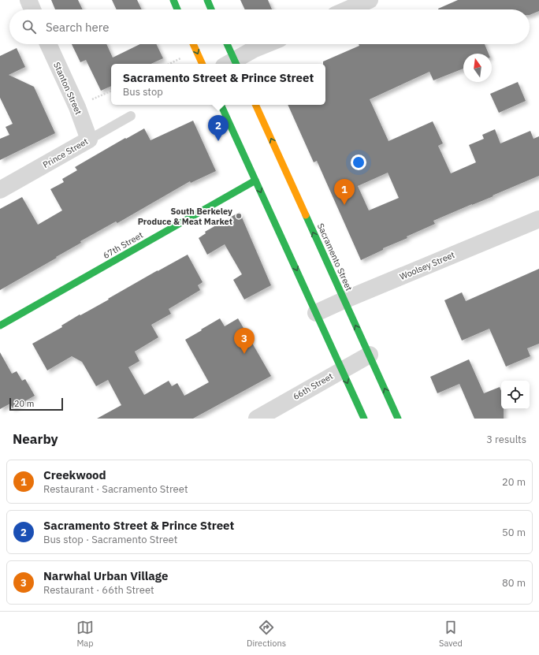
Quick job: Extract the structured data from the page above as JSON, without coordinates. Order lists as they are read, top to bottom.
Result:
{
  "streets": {
    "street": [
      "Stanton Street",
      "Prince Street",
      "67th Street",
      "Sacramento Street",
      "Woolsey Street",
      "66th Street"
    ]
  },
  "crossings": [
    ["Stanton Street", "Prince Street"],
    ["Sacramento Street", "Woolsey Street"],
    ["Sacramento Street", "66th Street"]
  ],
  "places": ["South Berkeley Produce & Meat Market"],
  "scale_bar": "20 m",
  "north": "top",
  "page": {
    "search": "Search here",
    "popup": ["Sacramento Street & Prince Street", "Bus stop"],
    "pins": ["2", "1", "3"],
    "scale": "20 m",
    "heading": ["Nearby", "3 results"],
    "list": [
      {
        "mark": "1",
        "name": "Creekwood",
        "note": "Restaurant · Sacramento Street",
        "value": "20 m"
      },
      {
        "mark": "2",
        "name": "Sacramento Street & Prince Street",
        "note": "Bus stop · Sacramento Street",
        "value": "50 m"
      },
      {
        "mark": "3",
        "name": "Narwhal Urban Village",
        "note": "Restaurant · 66th Street",
        "value": "80 m"
      }
    ],
    "nav": ["Map", "Directions", "Saved"]
  }
}
